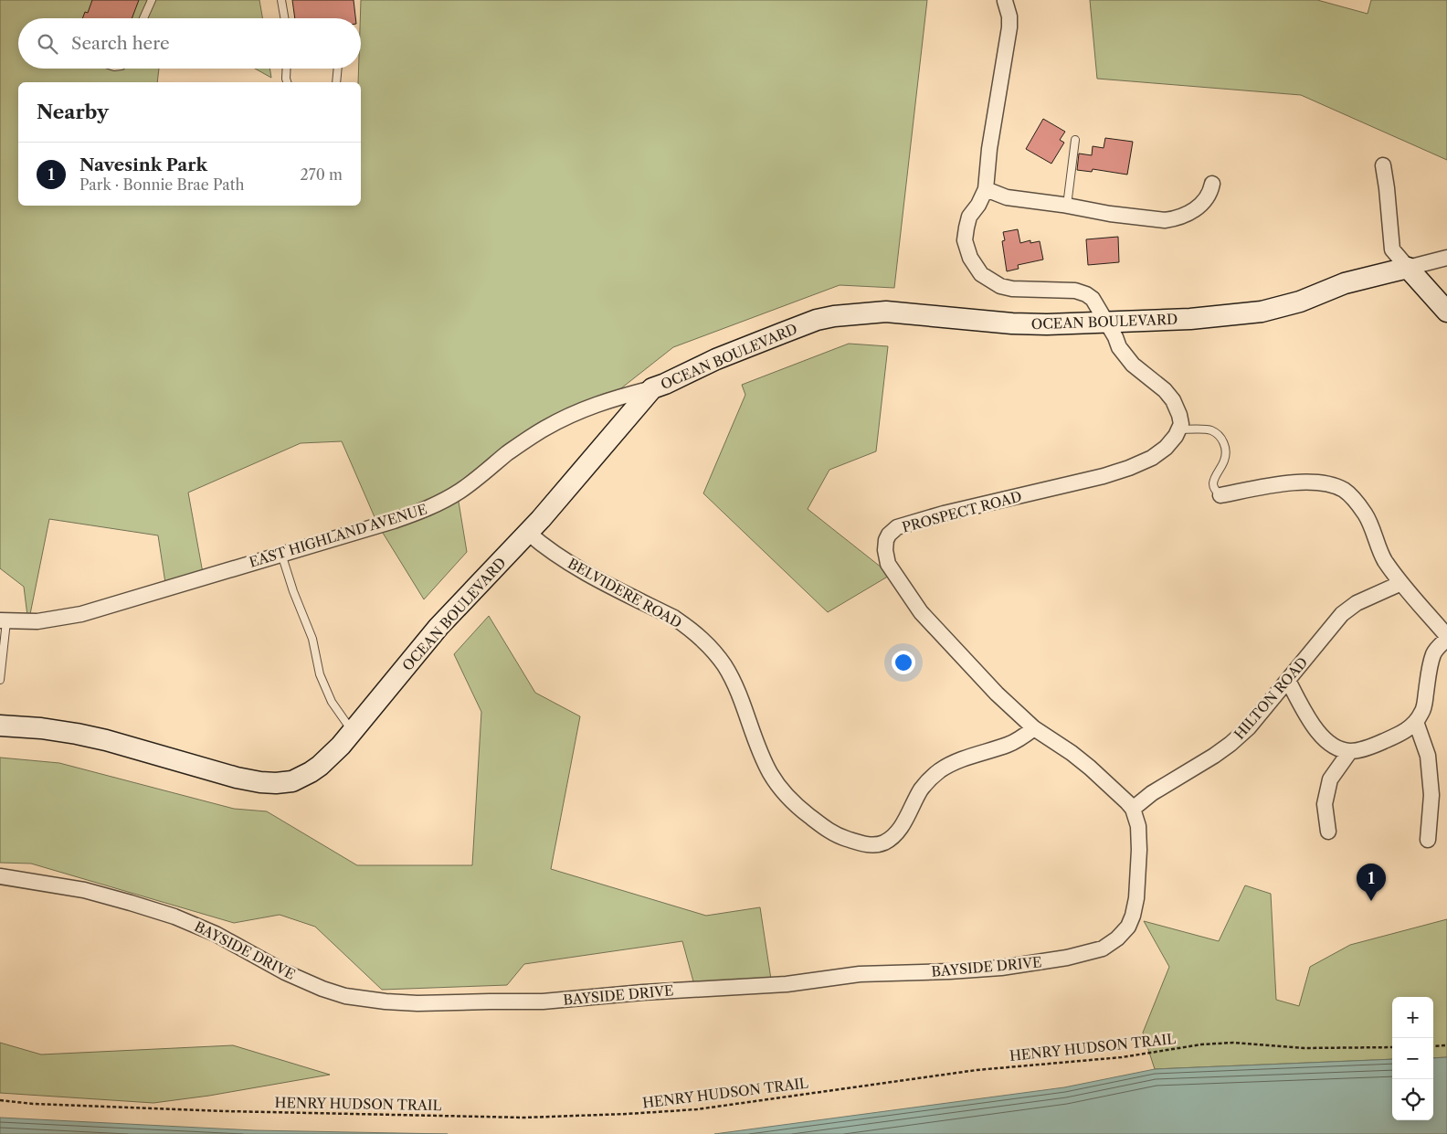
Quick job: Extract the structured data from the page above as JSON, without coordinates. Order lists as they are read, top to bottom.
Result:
{
  "streets": {
    "street": [
      "OCEAN BOULEVARD",
      "PROSPECT ROAD",
      "EAST HIGHLAND AVENUE",
      "BELVIDERE ROAD",
      "HILTON ROAD",
      "BAYSIDE DRIVE"
    ],
    "path": ["HENRY HUDSON TRAIL"]
  },
  "crossings": [
    ["OCEAN BOULEVARD", "EAST HIGHLAND AVENUE"],
    ["OCEAN BOULEVARD", "BELVIDERE ROAD"],
    ["PROSPECT ROAD", "BELVIDERE ROAD"],
    ["PROSPECT ROAD", "HILTON ROAD"],
    ["PROSPECT ROAD", "BAYSIDE DRIVE"],
    ["HILTON ROAD", "BAYSIDE DRIVE"]
  ],
  "page": {
    "search": "Search here",
    "heading": "Nearby",
    "list": [
      {
        "mark": "1",
        "name": "Navesink Park",
        "note": "Park · Bonnie Brae Path",
        "value": "270 m"
      }
    ],
    "pins": "1",
    "map_buttons": ["+", "−"]
  }
}
